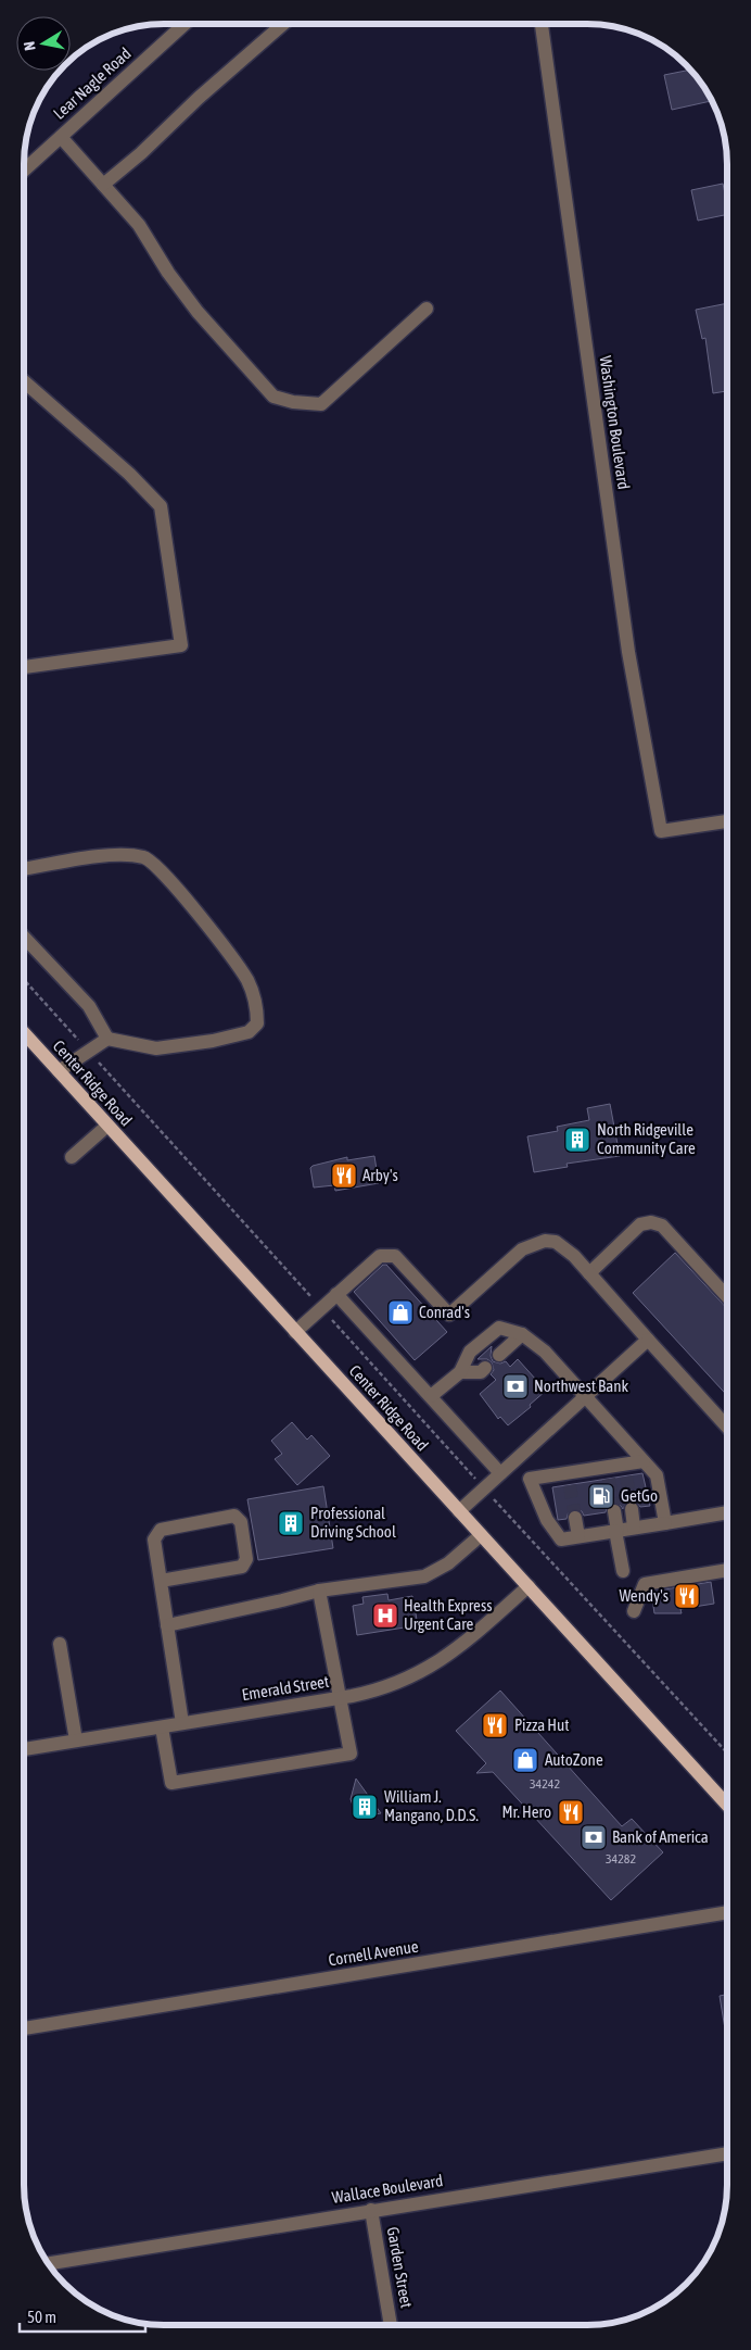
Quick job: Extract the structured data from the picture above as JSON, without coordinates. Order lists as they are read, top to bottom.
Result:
{
  "streets": {
    "main road": ["Center Ridge Road"],
    "street": [
      "Lear Nagle Road",
      "Washington Boulevard",
      "Emerald Street",
      "Cornell Avenue",
      "Wallace Boulevard",
      "Garden Street"
    ]
  },
  "crossings": [
    ["Center Ridge Road", "Emerald Street"],
    ["Wallace Boulevard", "Garden Street"]
  ],
  "places": {
    "building": ["North Ridgeville Community Care", "Professional Driving School", "William J. Mangano, D.D.S."],
    "restaurant": [
      "Arby's",
      "Wendy's",
      "Pizza Hut",
      "Mr. Hero"
    ],
    "shop": ["Conrad's", "AutoZone"],
    "bank": ["Northwest Bank", "Bank of America"],
    "fuel station": ["GetGo"],
    "hospital": ["Health Express Urgent Care"]
  },
  "house_numbers": ["34242", "34282"],
  "scale_bar": "50 m",
  "north": "left"
}
